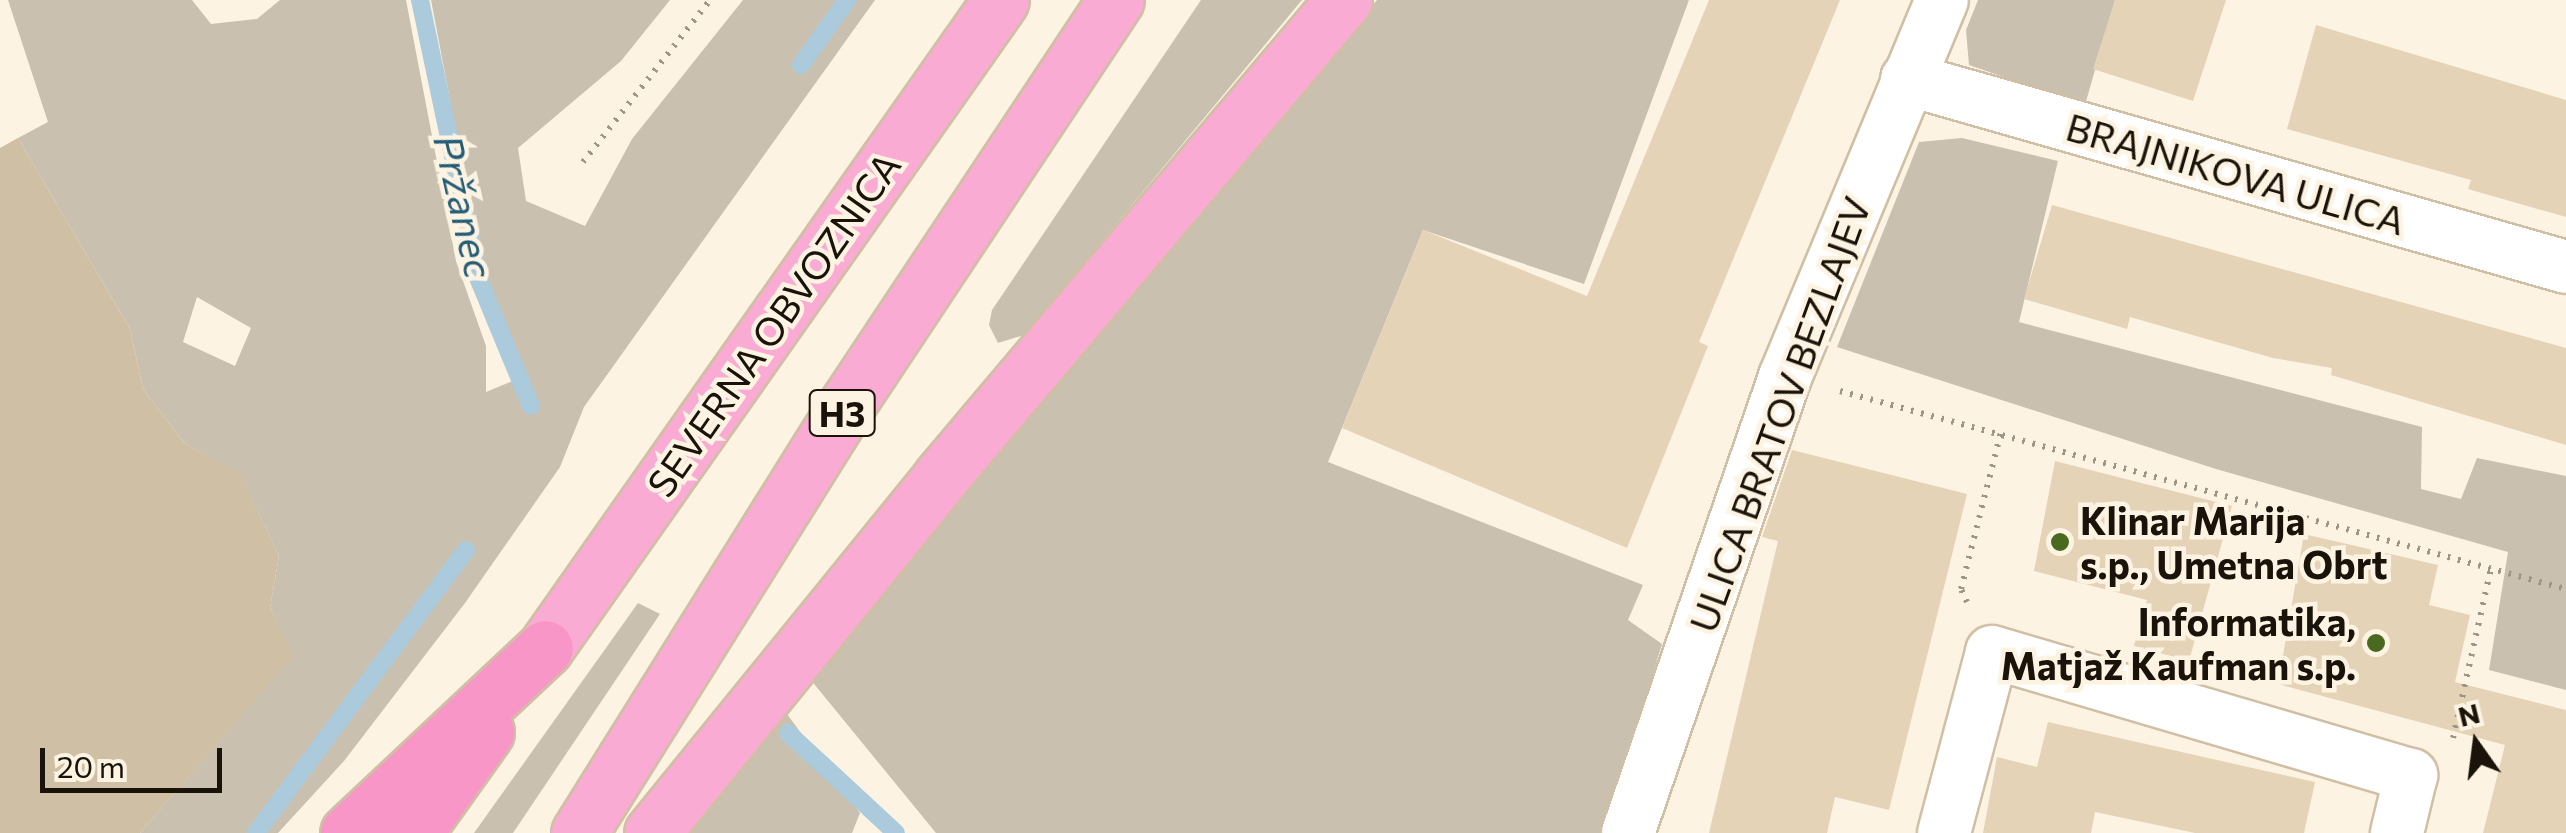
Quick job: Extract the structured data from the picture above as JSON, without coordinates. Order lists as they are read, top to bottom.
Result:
{
  "streets": {
    "highway": ["SEVERNA OBVOZNICA", "H3"],
    "street": ["BRAJNIKOVA ULICA", "ULICA BRATOV BEZLAJEV"]
  },
  "crossings": [
    ["BRAJNIKOVA ULICA", "ULICA BRATOV BEZLAJEV"]
  ],
  "water": ["Pržanec"],
  "places": ["Klinar Marija s.p., Umetna Obrt", "Informatika, Matjaž Kaufman s.p."],
  "scale_bar": "20 m",
  "north": "top"
}
